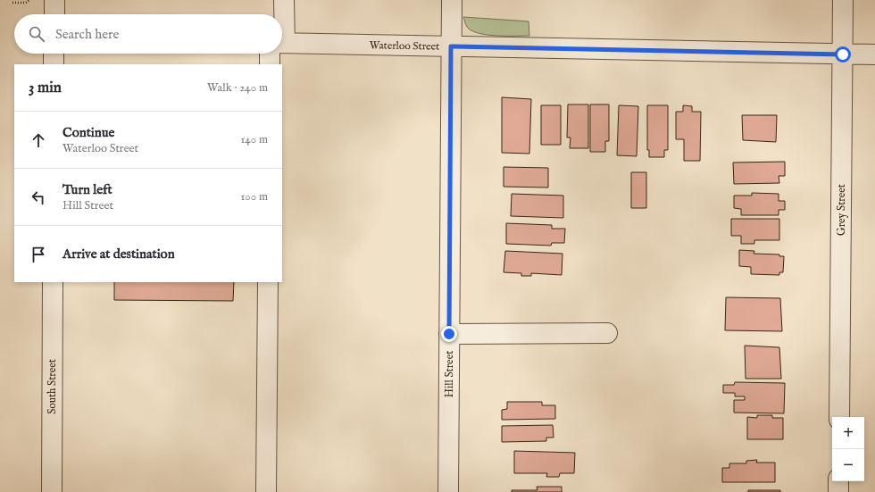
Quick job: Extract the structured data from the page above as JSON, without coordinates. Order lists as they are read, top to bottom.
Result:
{
  "streets": {
    "street": [
      "Waterloo Street",
      "Grey Street",
      "Hill Street",
      "South Street"
    ]
  },
  "crossings": [
    ["Waterloo Street", "Grey Street"],
    ["Waterloo Street", "Hill Street"]
  ],
  "page": {
    "search": "Search here",
    "heading": ["3 min", "Walk · 240 m"],
    "list": [
      ["Continue", "Waterloo Street", "140 m"],
      ["Turn left", "Hill Street", "100 m"],
      "Arrive at destination"
    ],
    "map_buttons": ["+", "−"]
  }
}
